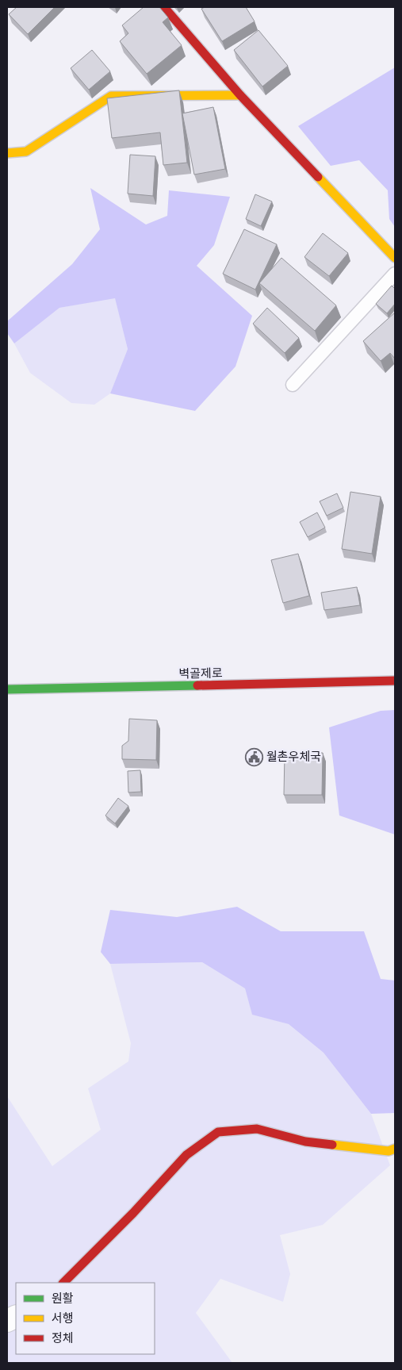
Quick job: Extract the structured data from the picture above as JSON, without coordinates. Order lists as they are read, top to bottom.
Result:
{
  "streets": {
    "street": ["벽골제로"]
  },
  "places": {
    "public building": ["월촌우체국"]
  },
  "legend": ["원활", "서행", "정체"]
}
